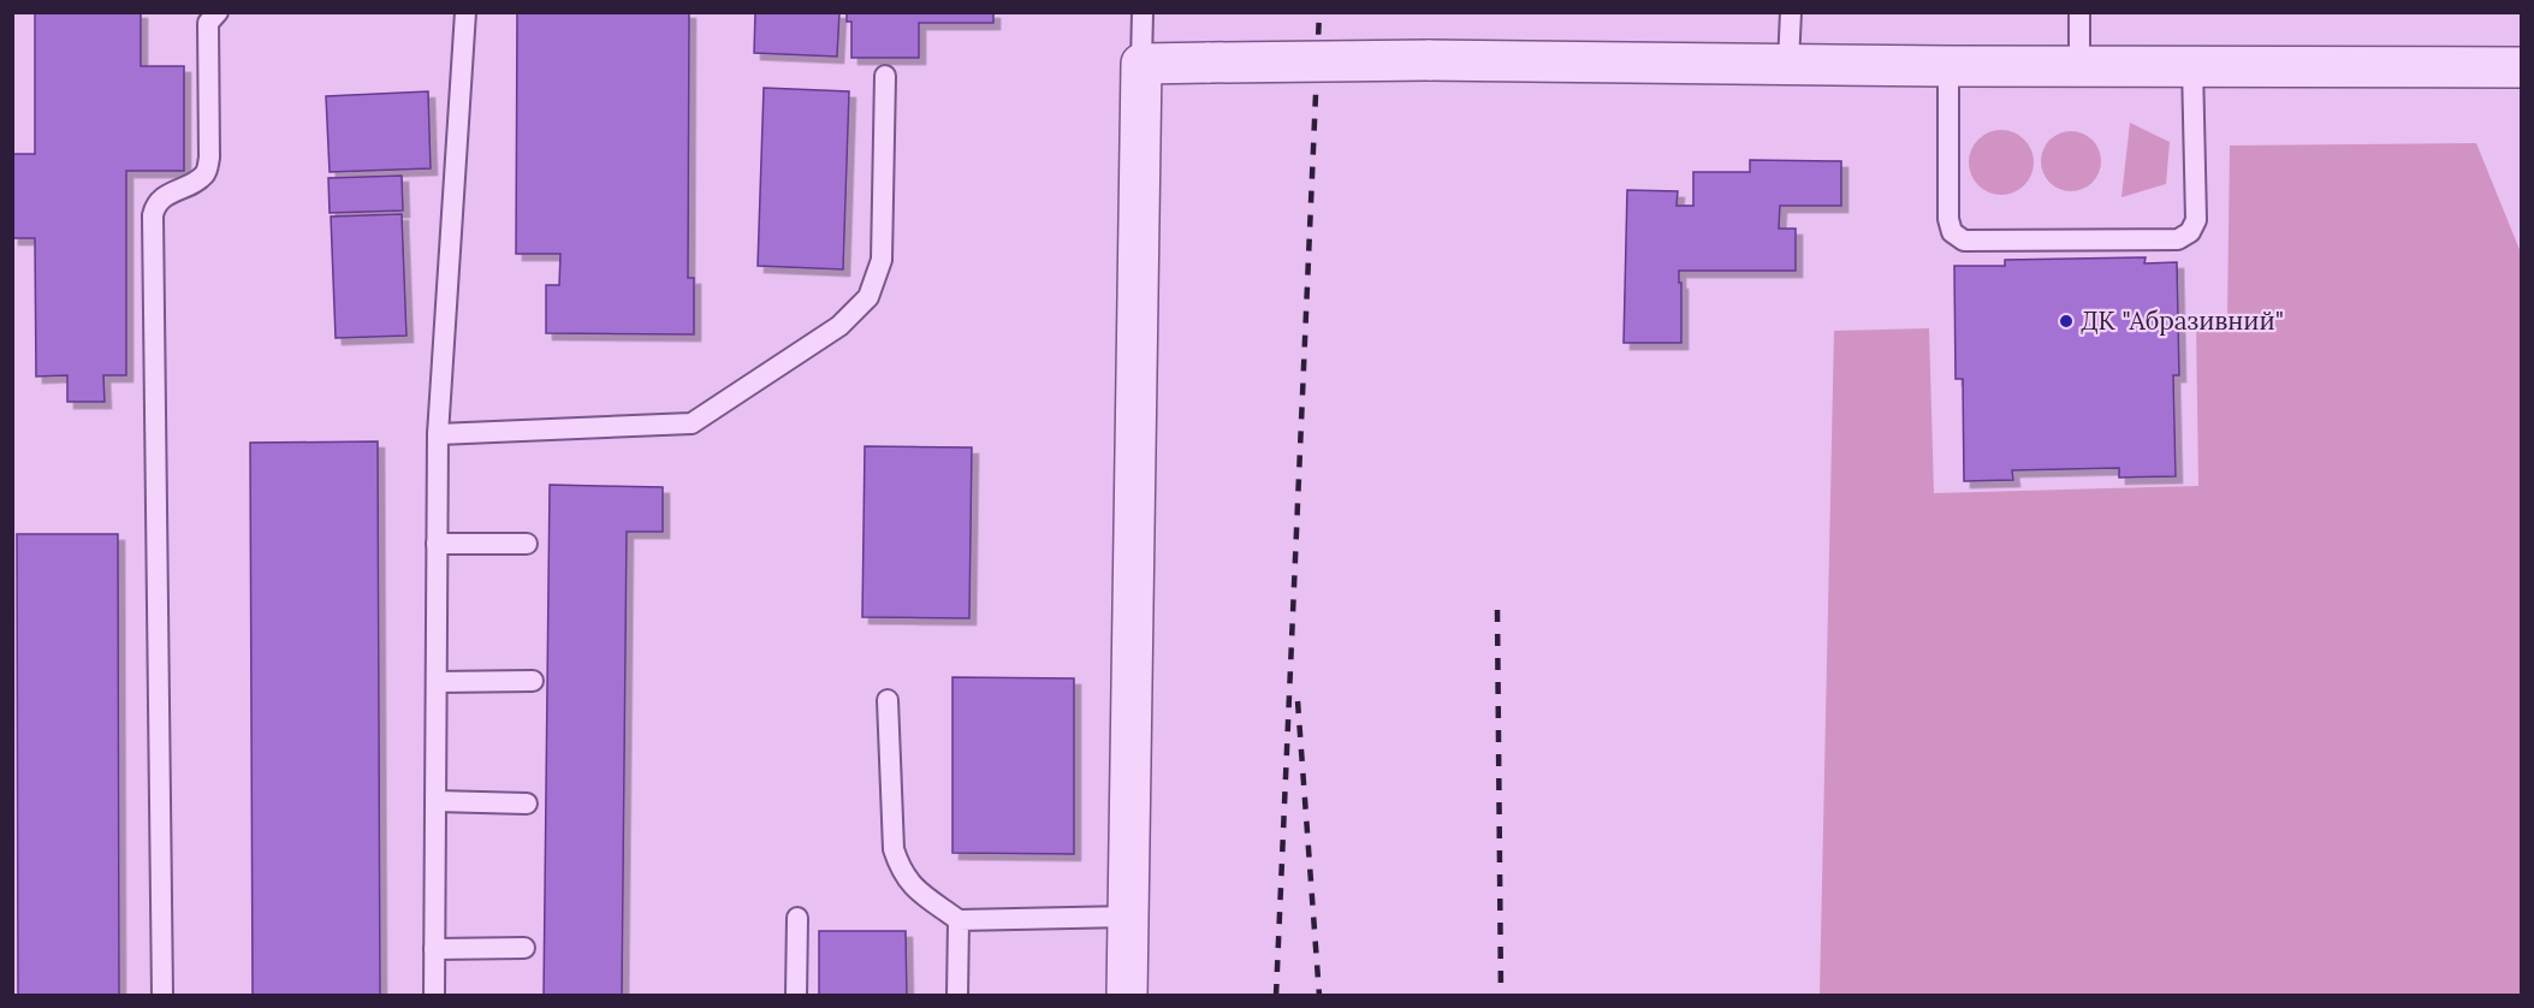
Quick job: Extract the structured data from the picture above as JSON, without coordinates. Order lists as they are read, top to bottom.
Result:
{
  "places": ["ДК \"Абразивний\""]
}
